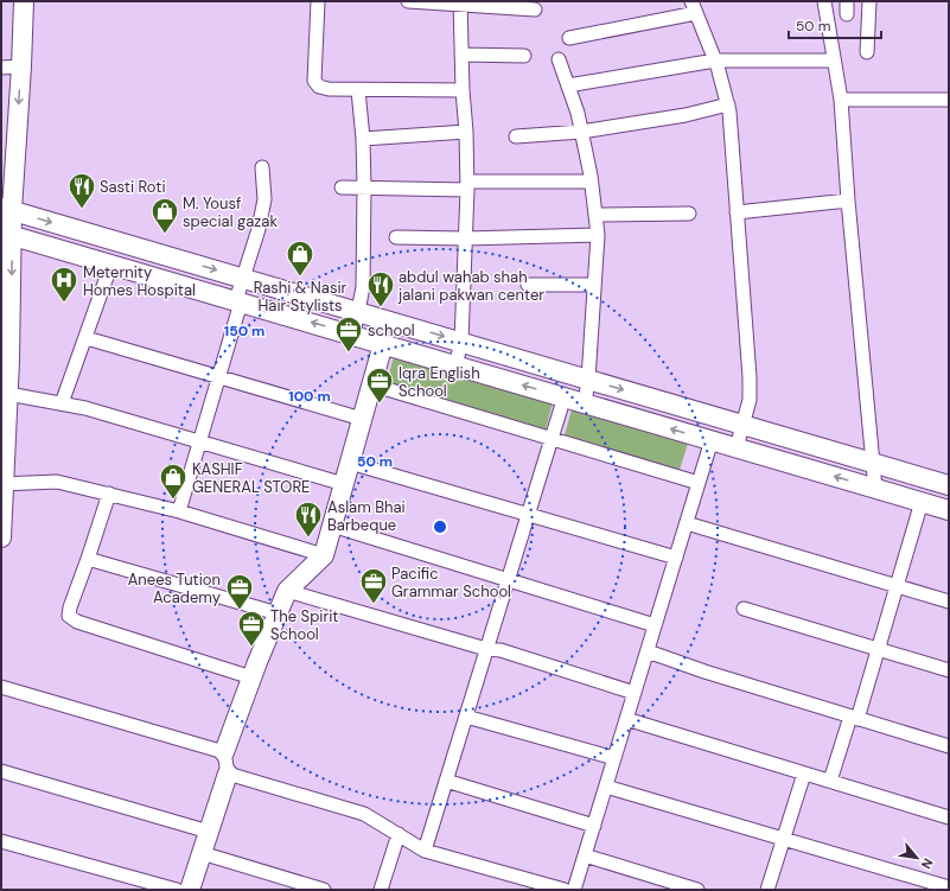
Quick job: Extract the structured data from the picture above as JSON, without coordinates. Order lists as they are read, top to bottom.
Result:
{
  "places": {
    "restaurant": ["Sasti Roti", "abdul wahab shah jalani pakwan center", "Aslam Bhai Barbeque"],
    "shop": ["M. Yousf special gazak", "Rashi & Nasir Hair Stylists", "KASHIF GENERAL STORE"],
    "hospital": ["Meternity Homes Hospital"],
    "office": [
      "school",
      "Iqra English School",
      "Pacific Grammar School",
      "Anees Tution Academy",
      "The Spirit School"
    ]
  },
  "scale_bar": "50 m",
  "north": "bottom right",
  "rings": ["150 m", "100 m", "50 m"]
}
